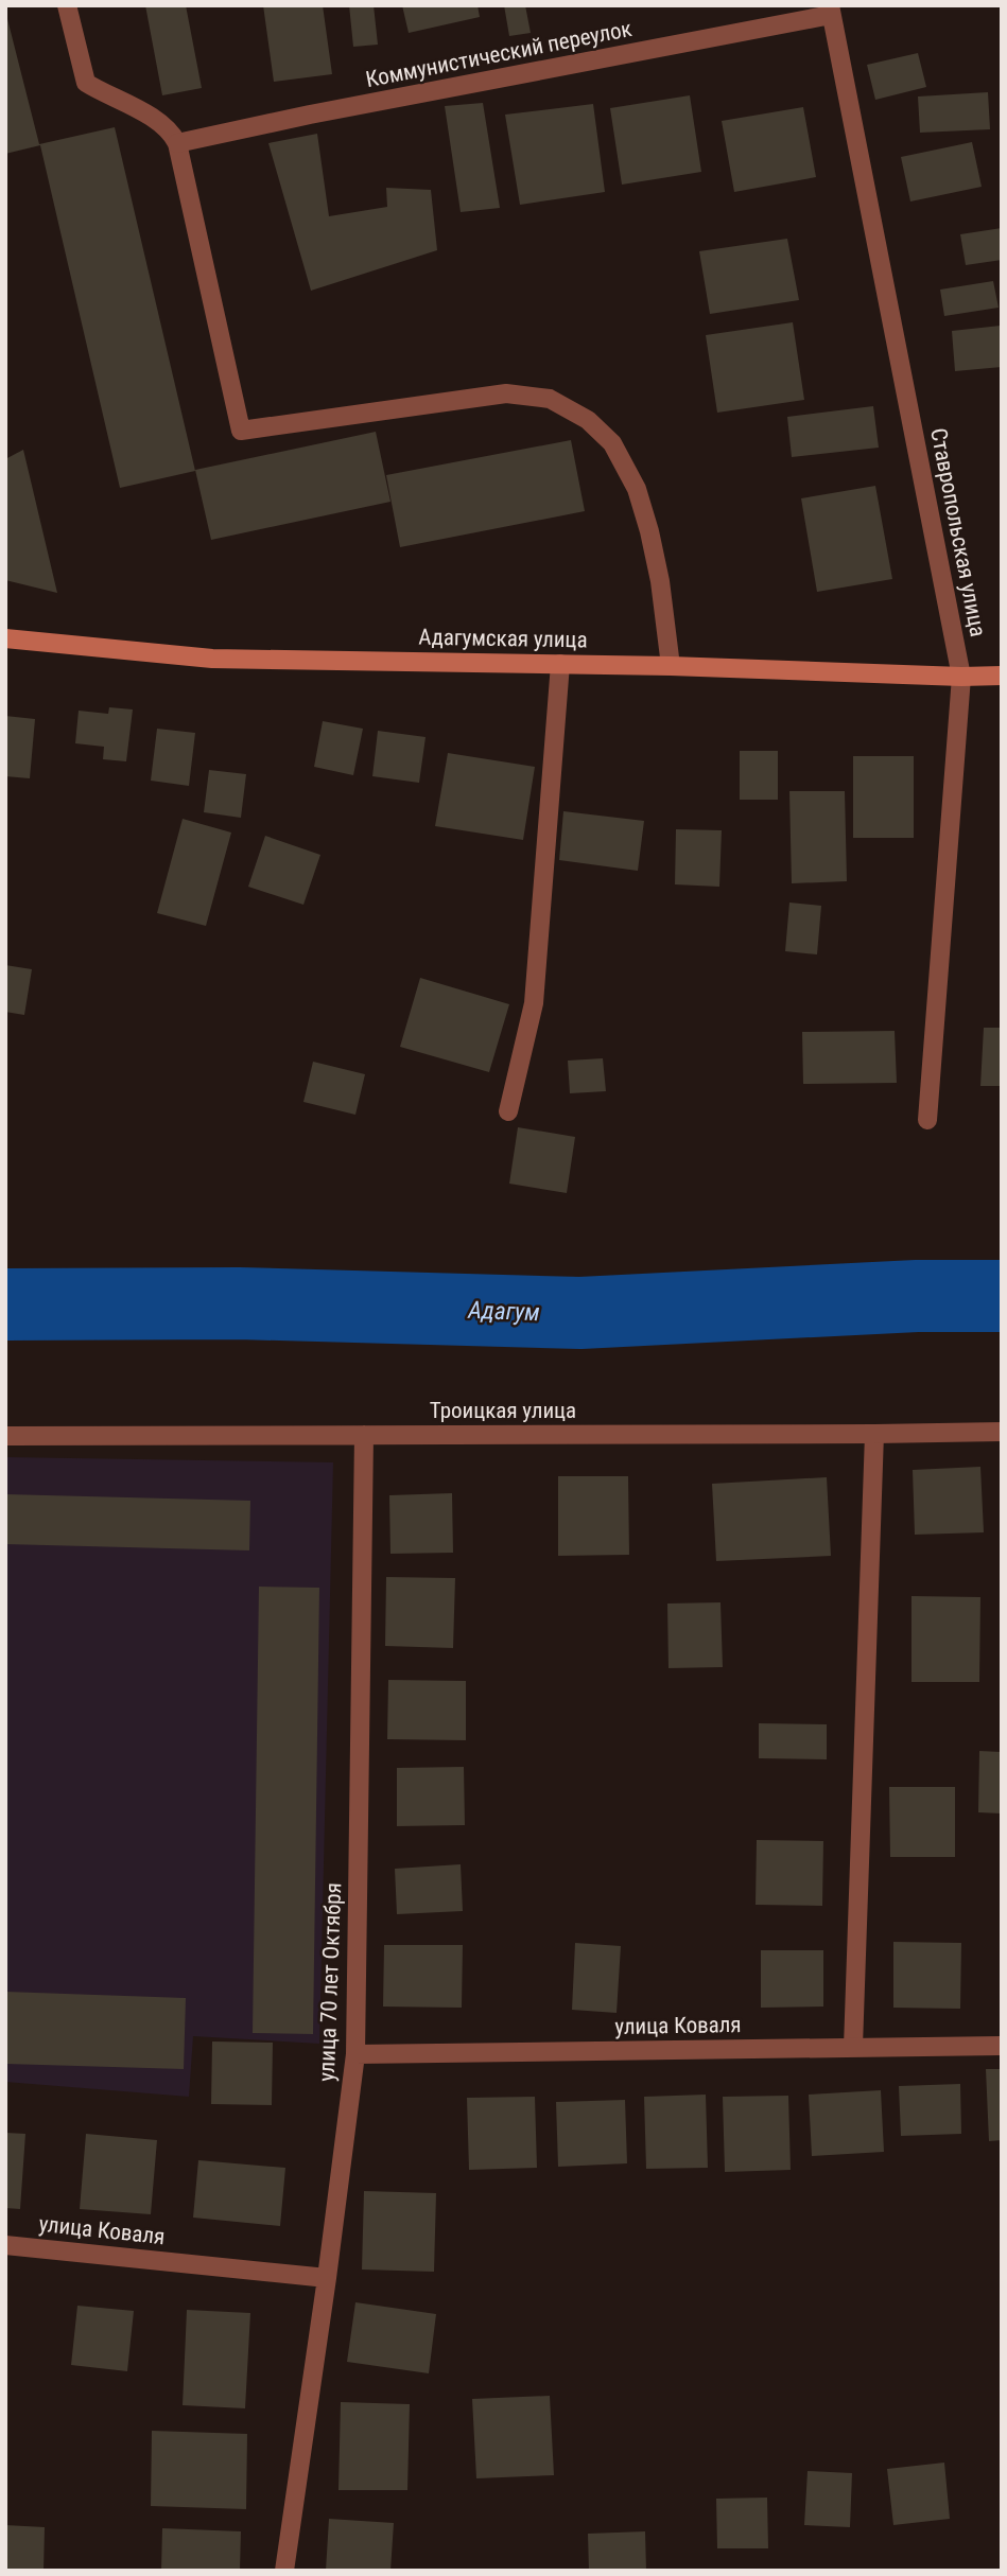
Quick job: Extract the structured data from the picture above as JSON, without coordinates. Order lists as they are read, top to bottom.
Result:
{
  "streets": {
    "main road": ["Адагумская улица"],
    "street": [
      "Коммунистический переулок",
      "Ставропольская улица",
      "Троицкая улица",
      "улица 70 лет Октября",
      "улица Коваля"
    ]
  },
  "crossings": [
    ["Коммунистический переулок", "Ставропольская улица"],
    ["Ставропольская улица", "Адагумская улица"],
    ["Троицкая улица", "улица 70 лет Октября"],
    ["улица 70 лет Октября", "улица Коваля"]
  ],
  "water": ["Адагум"]
}
